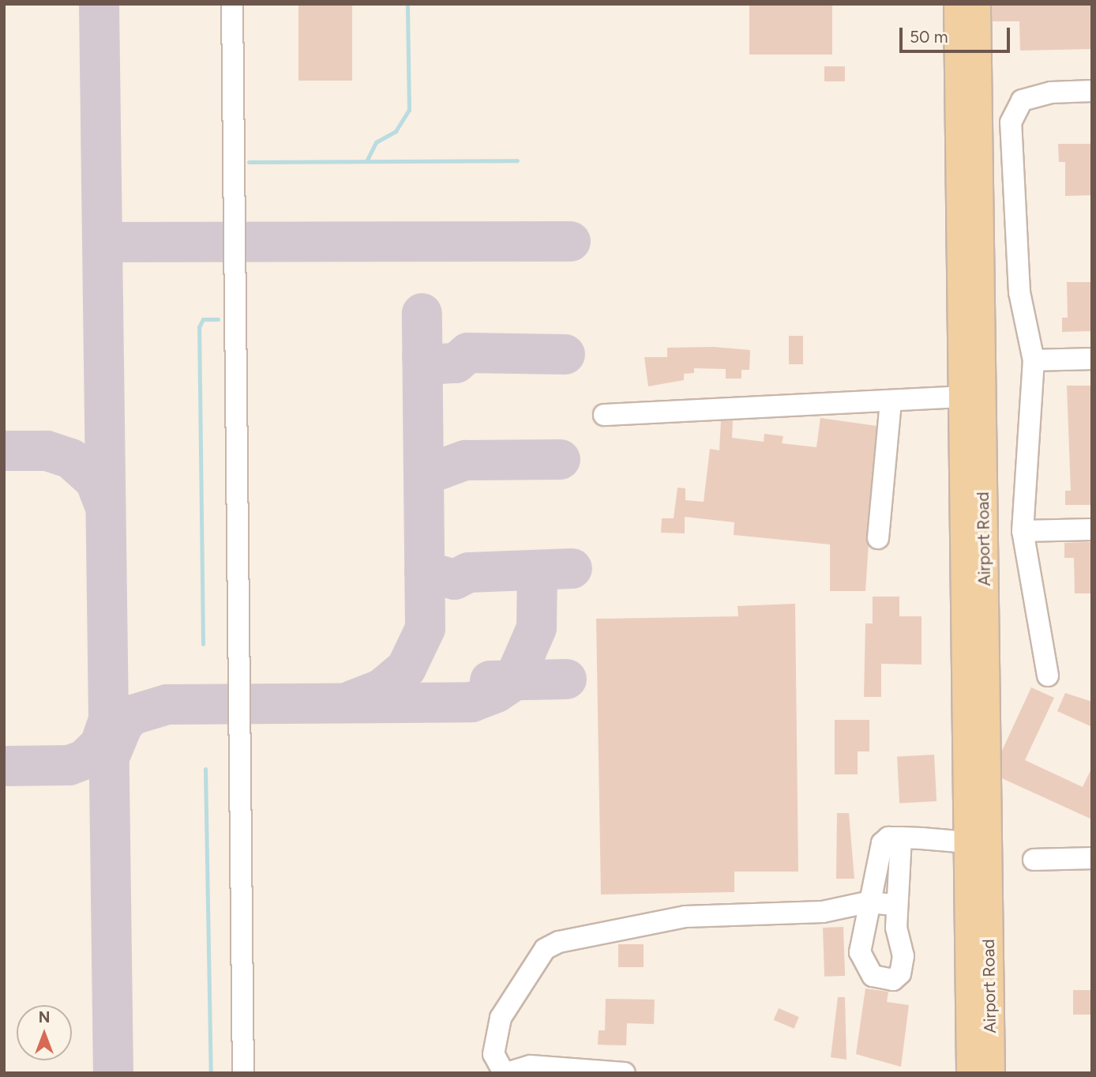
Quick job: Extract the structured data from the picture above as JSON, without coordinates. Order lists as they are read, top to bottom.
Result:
{
  "streets": {
    "main road": ["Airport Road"]
  },
  "scale_bar": "50 m",
  "north": "top"
}
